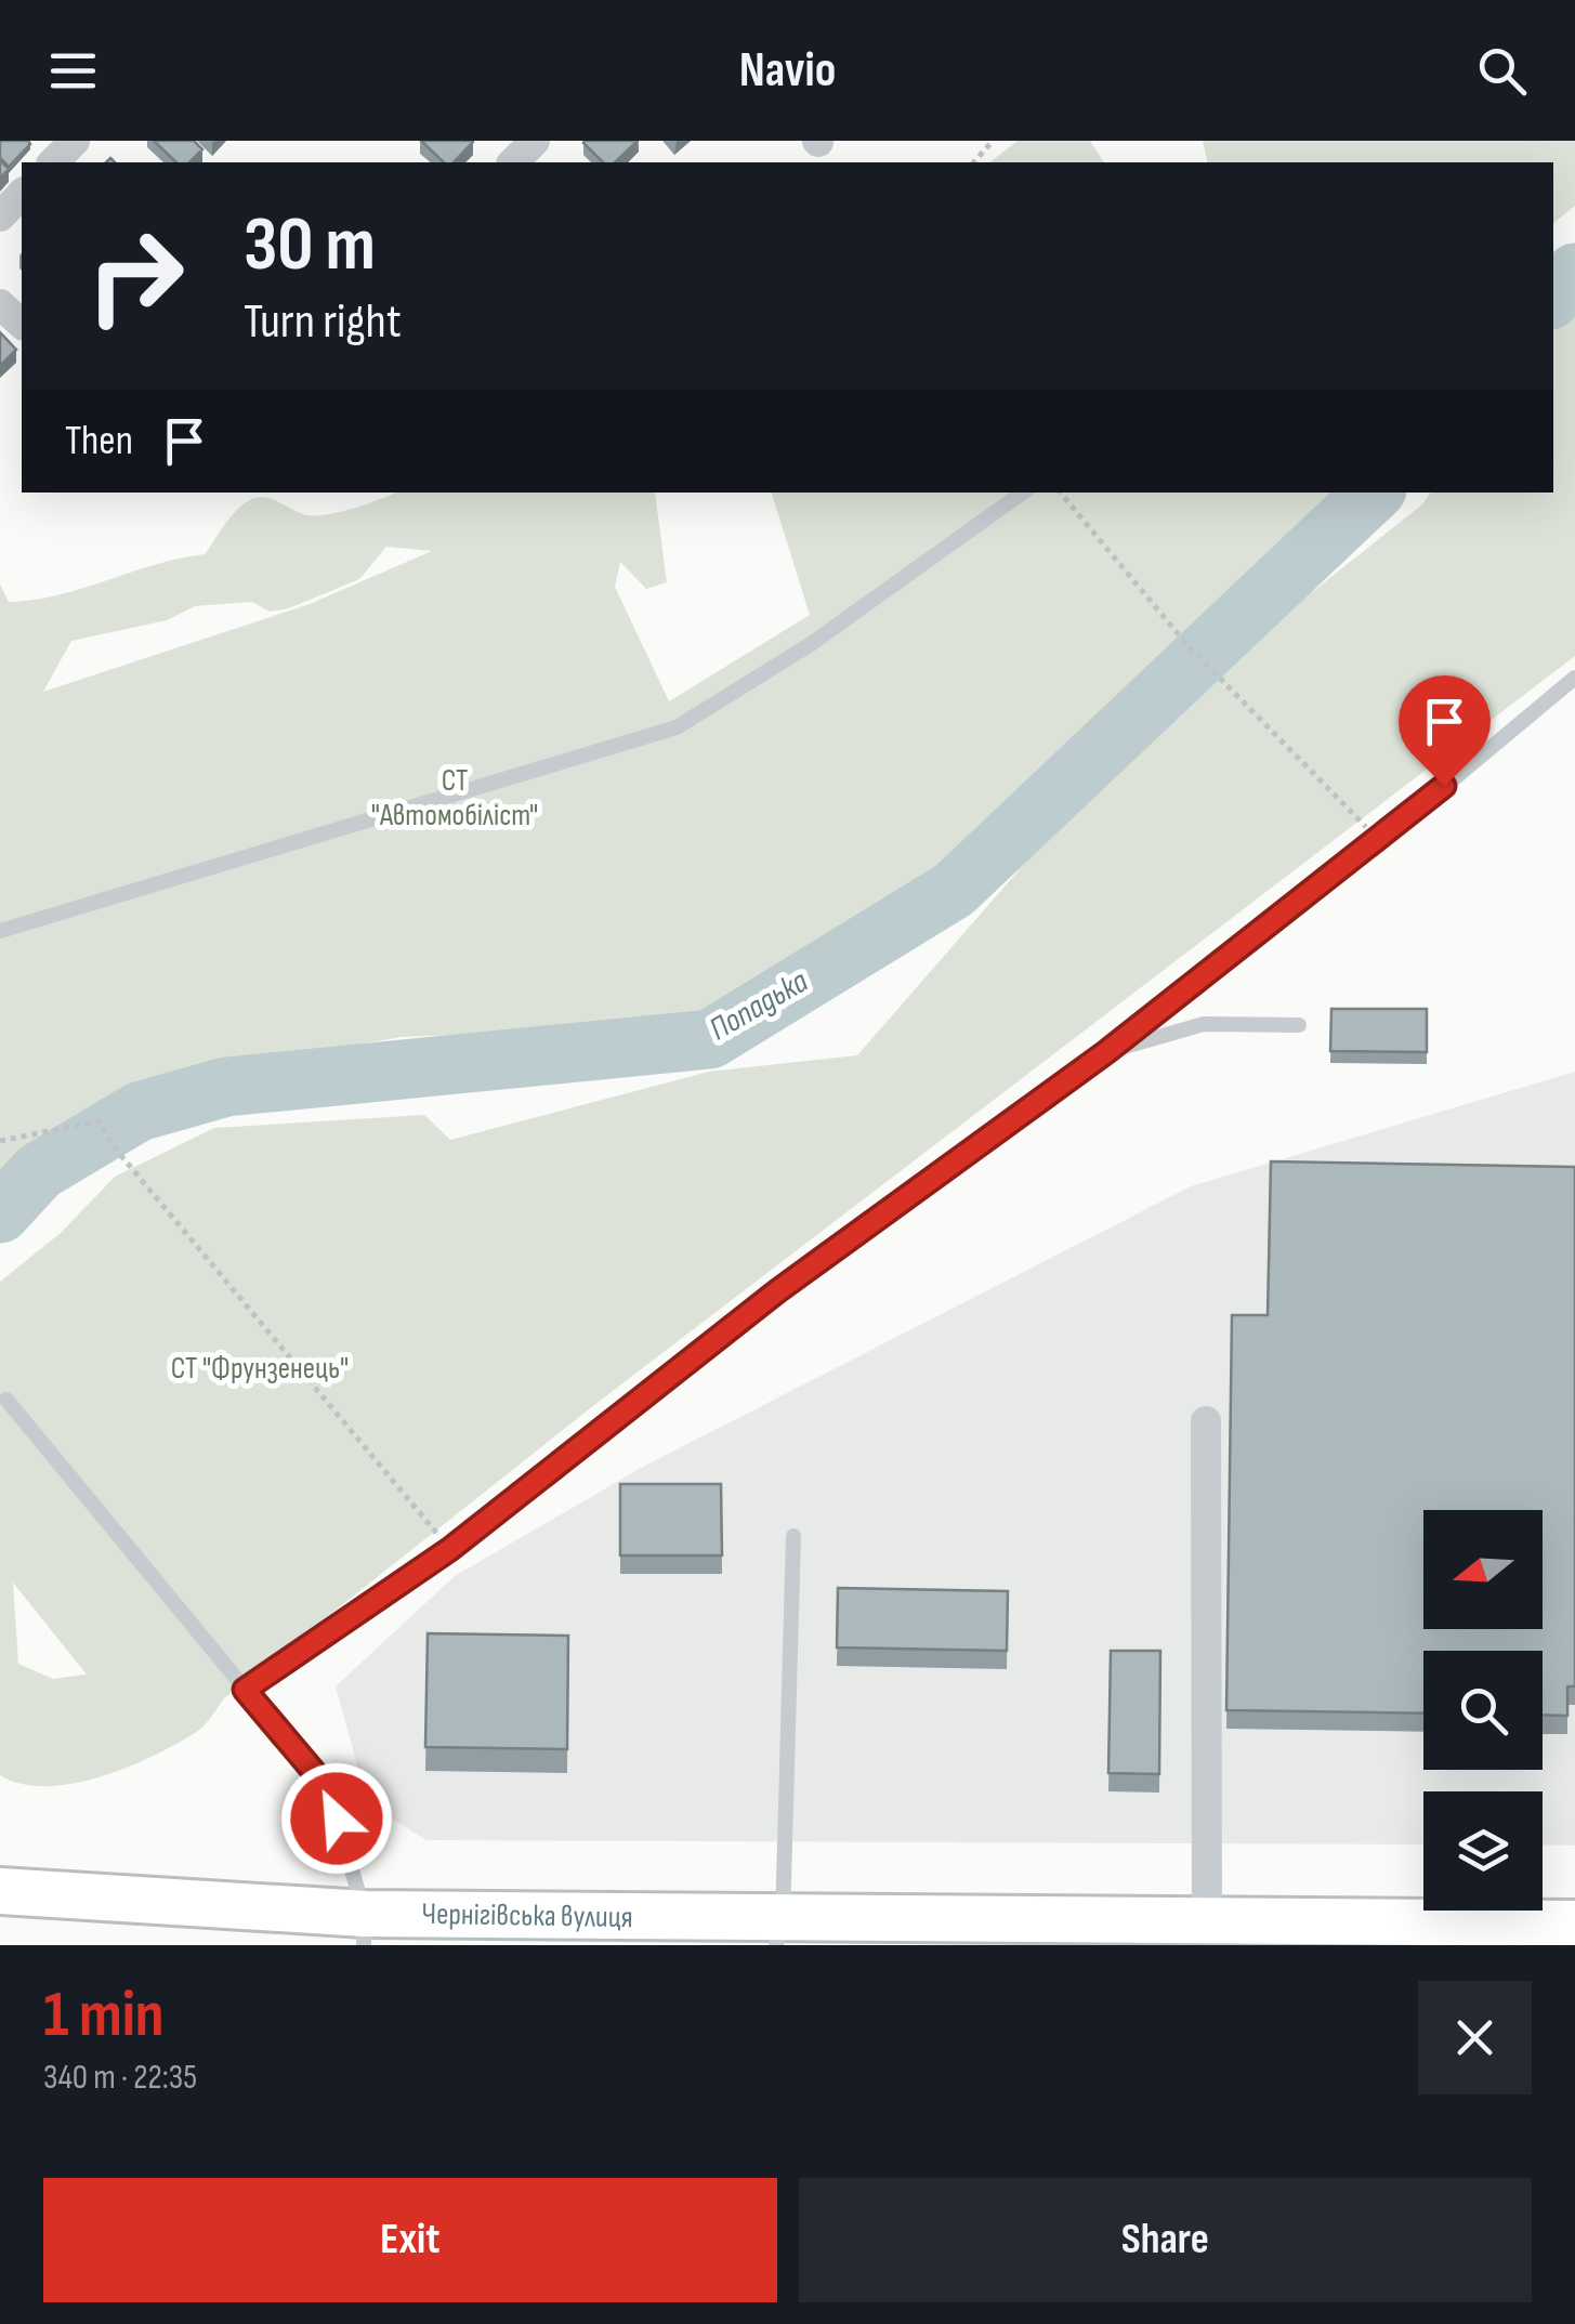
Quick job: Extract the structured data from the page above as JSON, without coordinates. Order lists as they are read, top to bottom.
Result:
{
  "streets": {
    "main road": ["Чернігівська вулиця"]
  },
  "water": ["Попадька"],
  "parks": ["СТ \"Автомобіліст\"", "СТ \"Фрунзенець\""],
  "north": "left",
  "page": {
    "header": "Navio",
    "turn": ["30 m", "Turn right"],
    "then": "Then",
    "heading": ["1 min", "340 m · 22:35"],
    "buttons": ["Exit", "Share"]
  }
}
